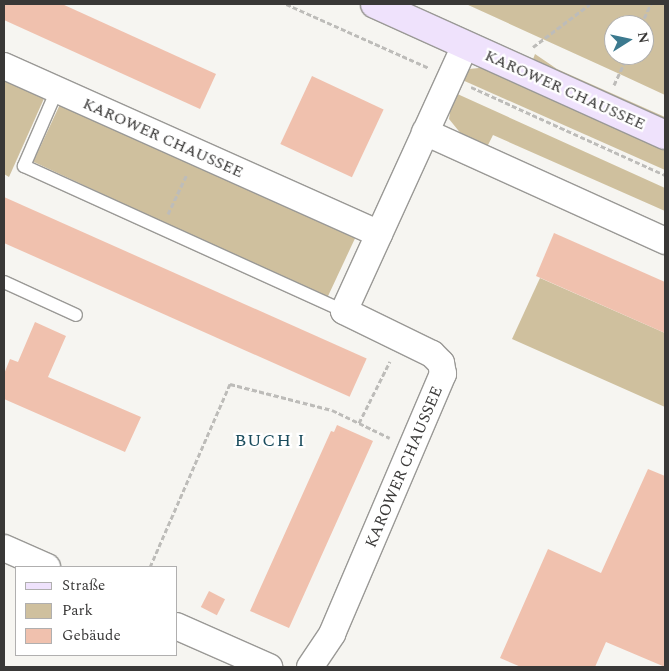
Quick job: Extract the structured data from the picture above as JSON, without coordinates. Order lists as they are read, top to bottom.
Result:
{
  "streets": {
    "main road": ["KAROWER CHAUSSEE"]
  },
  "districts": ["BUCH I"],
  "legend": ["Straße", "Park", "Gebäude"],
  "north": "right"
}
